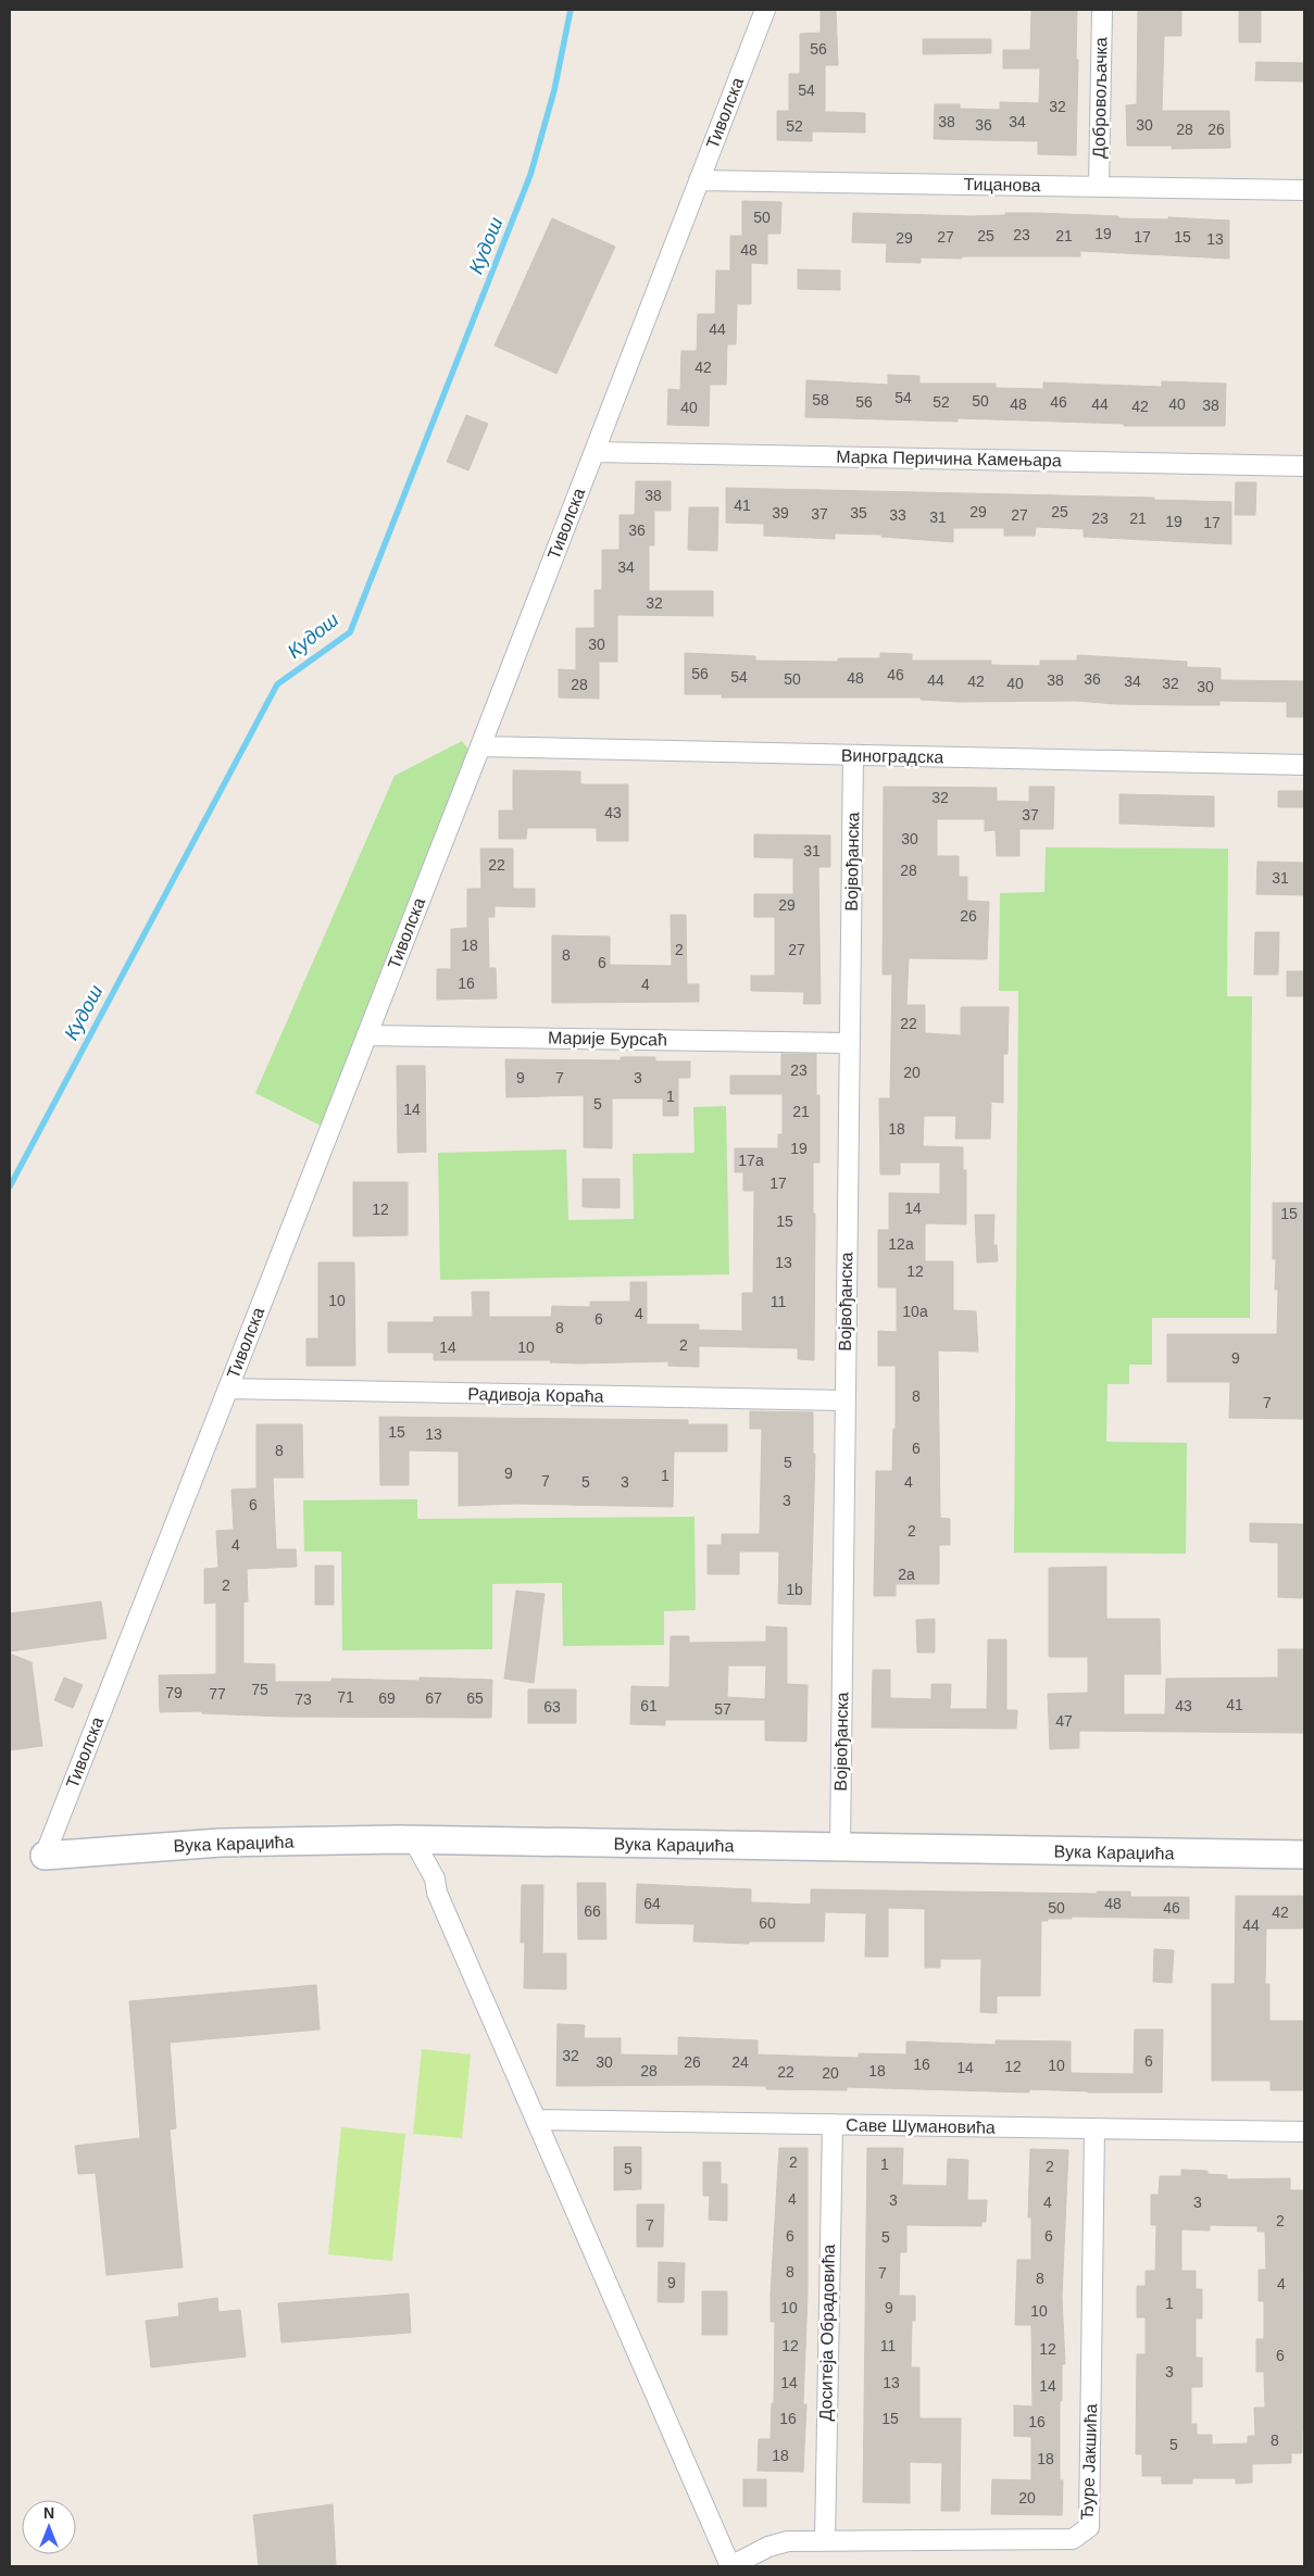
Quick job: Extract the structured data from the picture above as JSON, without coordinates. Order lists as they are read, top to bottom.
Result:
{
  "streets": {
    "main road": ["Вука Караџића"],
    "street": [
      "Добровољачка",
      "Тиволска",
      "Тицанова",
      "Марка Перичина Камењара",
      "Виноградска",
      "Војвођанска",
      "Марије Бурсаћ",
      "Радивоја Кораћа",
      "Саве Шумановића",
      "Доситеја Обрадовића",
      "Ђуре Јакшића"
    ]
  },
  "crossings": [
    ["Добровољачка", "Тицанова"],
    ["Тиволска", "Тицанова"],
    ["Тиволска", "Марка Перичина Камењара"],
    ["Тиволска", "Виноградска"],
    ["Тиволска", "Марије Бурсаћ"],
    ["Тиволска", "Радивоја Кораћа"],
    ["Тиволска", "Вука Караџића"],
    ["Виноградска", "Војвођанска"],
    ["Војвођанска", "Марије Бурсаћ"],
    ["Војвођанска", "Радивоја Кораћа"],
    ["Војвођанска", "Вука Караџића"],
    ["Саве Шумановића", "Доситеја Обрадовића"],
    ["Саве Шумановића", "Ђуре Јакшића"],
    ["Доситеја Обрадовића", "Ђуре Јакшића"]
  ],
  "water": ["Кудош"],
  "house_numbers": [
    "56",
    "54",
    "32",
    "38",
    "34",
    "36",
    "30",
    "52",
    "28",
    "26",
    "50",
    "19",
    "23",
    "25",
    "21",
    "27",
    "17",
    "15",
    "29",
    "13",
    "48",
    "44",
    "42",
    "54",
    "58",
    "50",
    "56",
    "52",
    "46",
    "48",
    "44",
    "40",
    "38",
    "42",
    "40",
    "38",
    "41",
    "29",
    "25",
    "39",
    "35",
    "37",
    "33",
    "27",
    "31",
    "23",
    "21",
    "19",
    "17",
    "36",
    "34",
    "32",
    "30",
    "56",
    "46",
    "54",
    "48",
    "50",
    "36",
    "44",
    "38",
    "42",
    "34",
    "40",
    "32",
    "28",
    "30",
    "32",
    "43",
    "37",
    "30",
    "31",
    "22",
    "28",
    "31",
    "29",
    "26",
    "18",
    "2",
    "27",
    "8",
    "6",
    "16",
    "4",
    "22",
    "23",
    "20",
    "9",
    "7",
    "3",
    "1",
    "5",
    "14",
    "21",
    "18",
    "19",
    "17a",
    "17",
    "14",
    "12",
    "15",
    "15",
    "12a",
    "13",
    "12",
    "10",
    "11",
    "10a",
    "4",
    "6",
    "8",
    "2",
    "14",
    "10",
    "9",
    "8",
    "7",
    "15",
    "13",
    "6",
    "8",
    "5",
    "9",
    "1",
    "7",
    "5",
    "3",
    "4",
    "3",
    "6",
    "2",
    "4",
    "2a",
    "2",
    "1b",
    "75",
    "79",
    "77",
    "71",
    "69",
    "67",
    "65",
    "73",
    "41",
    "61",
    "43",
    "63",
    "57",
    "47",
    "64",
    "48",
    "50",
    "46",
    "66",
    "42",
    "60",
    "44",
    "32",
    "6",
    "30",
    "26",
    "24",
    "16",
    "10",
    "12",
    "14",
    "28",
    "18",
    "22",
    "20",
    "2",
    "1",
    "2",
    "5",
    "4",
    "3",
    "4",
    "3",
    "2",
    "7",
    "6",
    "6",
    "5",
    "8",
    "7",
    "8",
    "9",
    "4",
    "1",
    "10",
    "9",
    "10",
    "12",
    "11",
    "12",
    "6",
    "3",
    "14",
    "13",
    "14",
    "16",
    "15",
    "16",
    "8",
    "5",
    "18",
    "18",
    "20"
  ],
  "north": "top"
}
